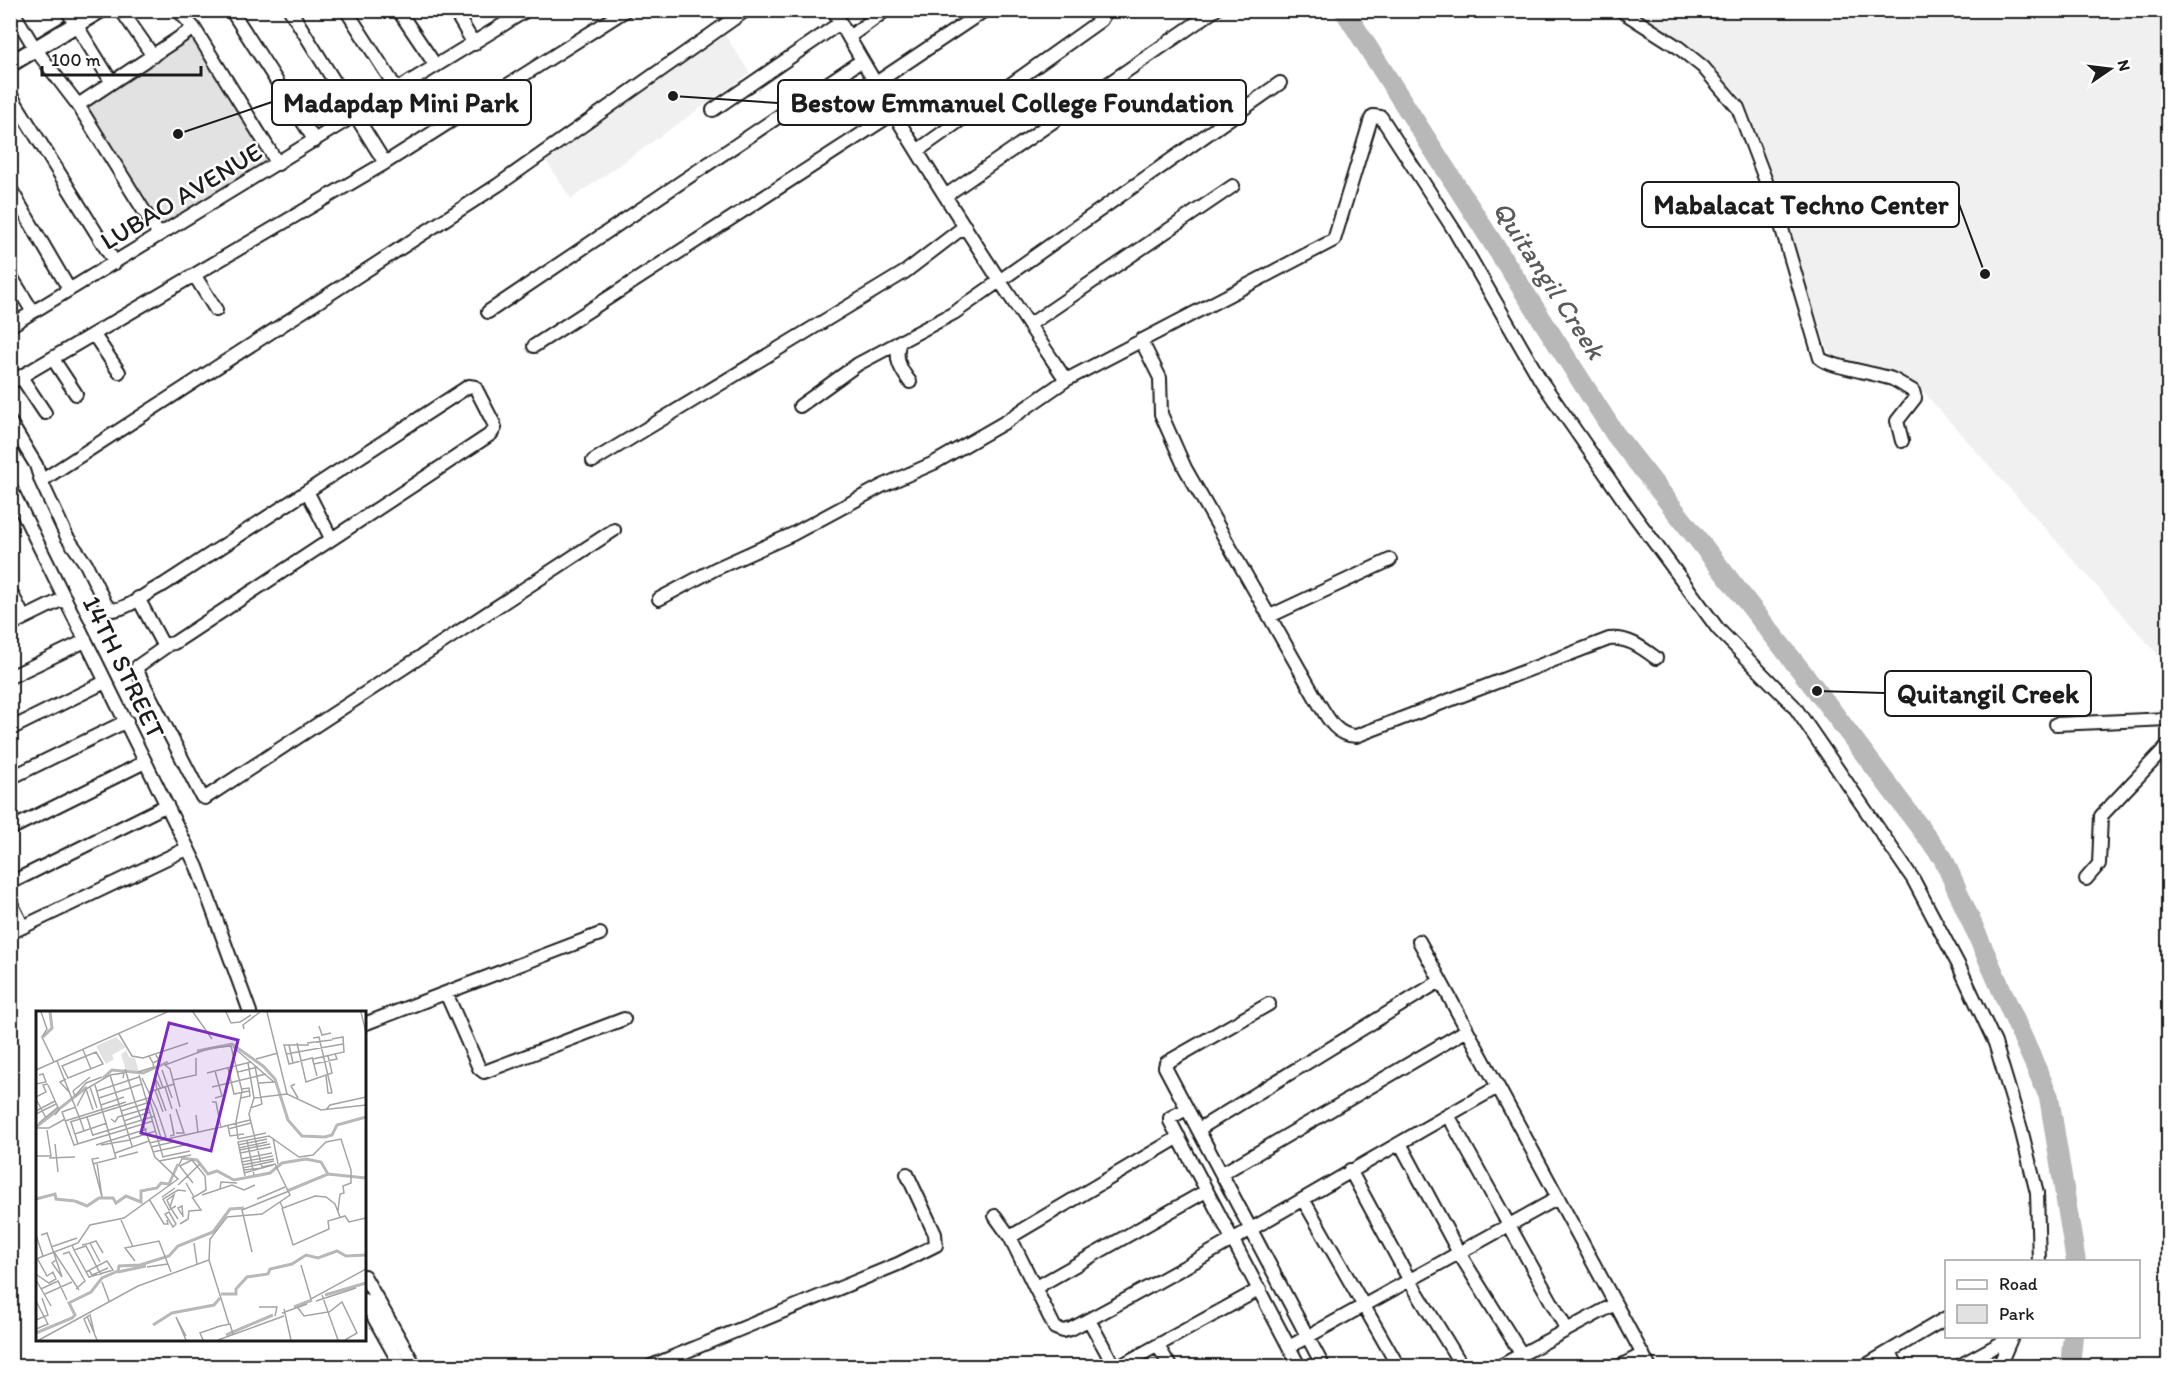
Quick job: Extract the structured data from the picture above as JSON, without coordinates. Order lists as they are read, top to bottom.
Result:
{
  "streets": {
    "street": ["LUBAO AVENUE", "14TH STREET"]
  },
  "water": ["Quitangil Creek"],
  "places": [
    "Bestow Emmanuel College Foundation",
    "Madapdap Mini Park",
    "Mabalacat Techno Center",
    "Quitangil Creek"
  ],
  "legend": ["Road", "Park"],
  "scale_bar": "100 m",
  "north": "right"
}
